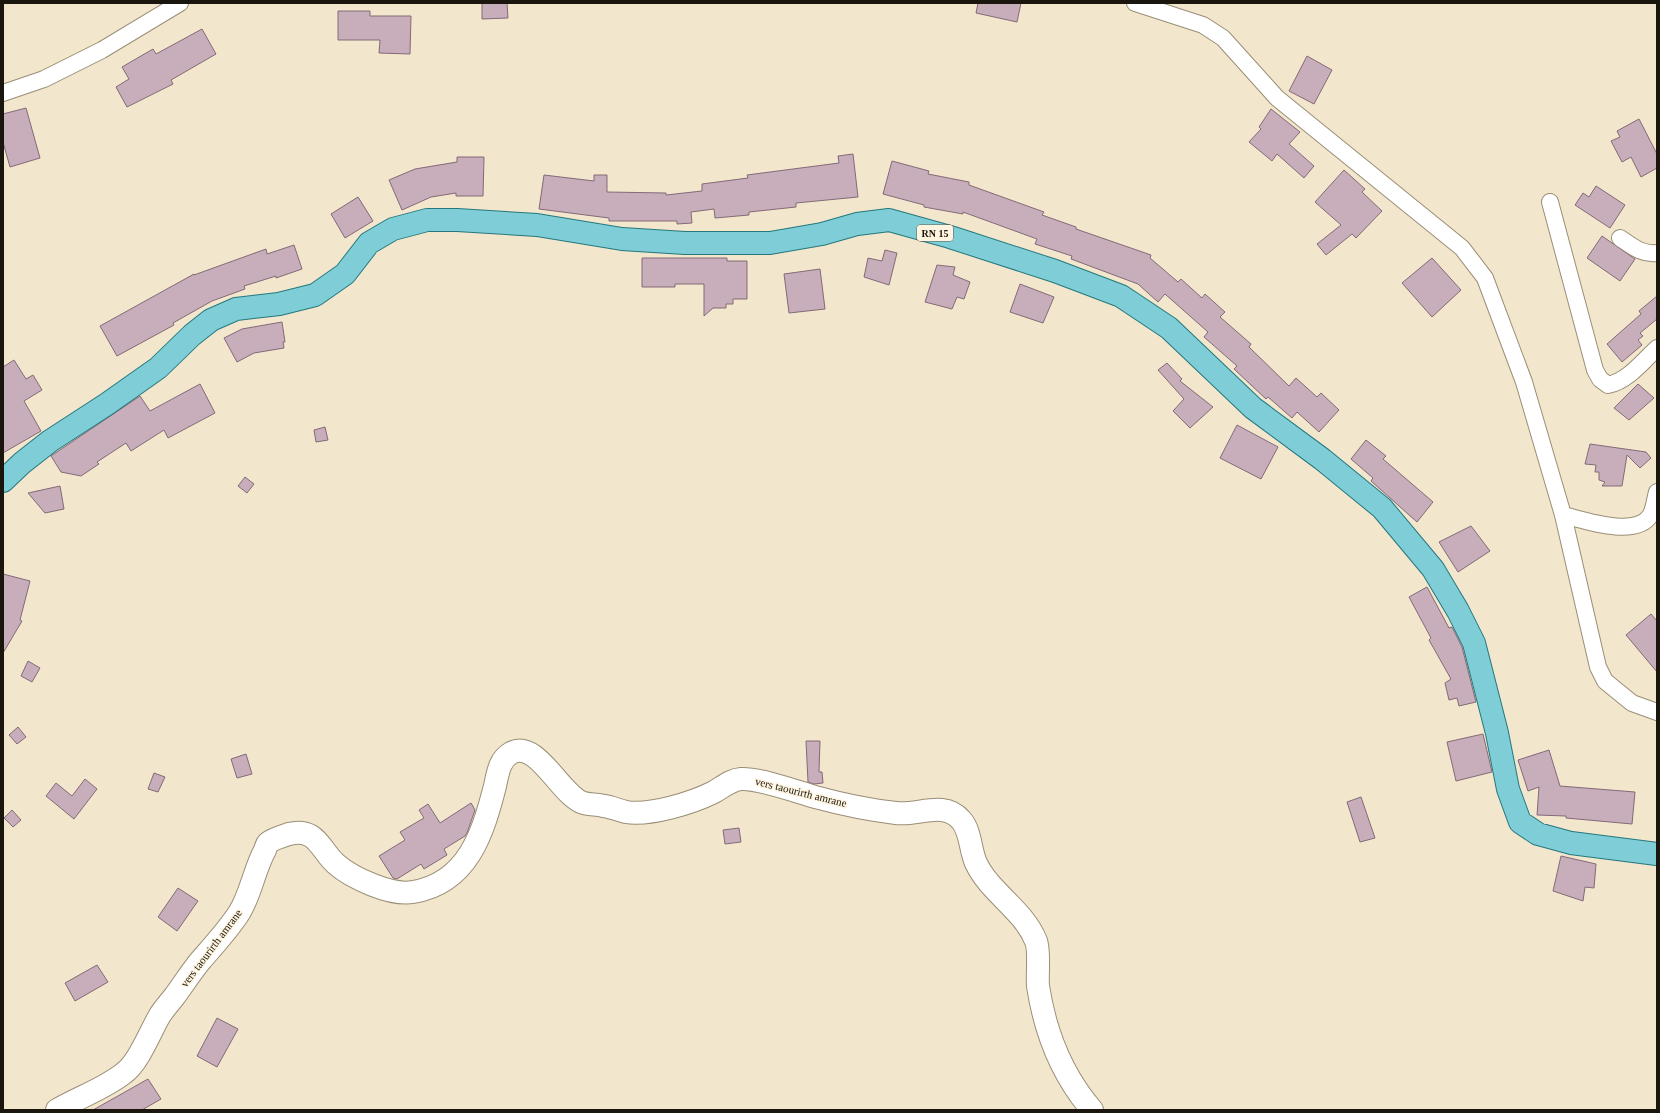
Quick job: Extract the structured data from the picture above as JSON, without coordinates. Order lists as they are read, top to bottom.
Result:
{
  "streets": {
    "main road": ["RN 15"],
    "street": ["vers taourirth amrane"]
  }
}
